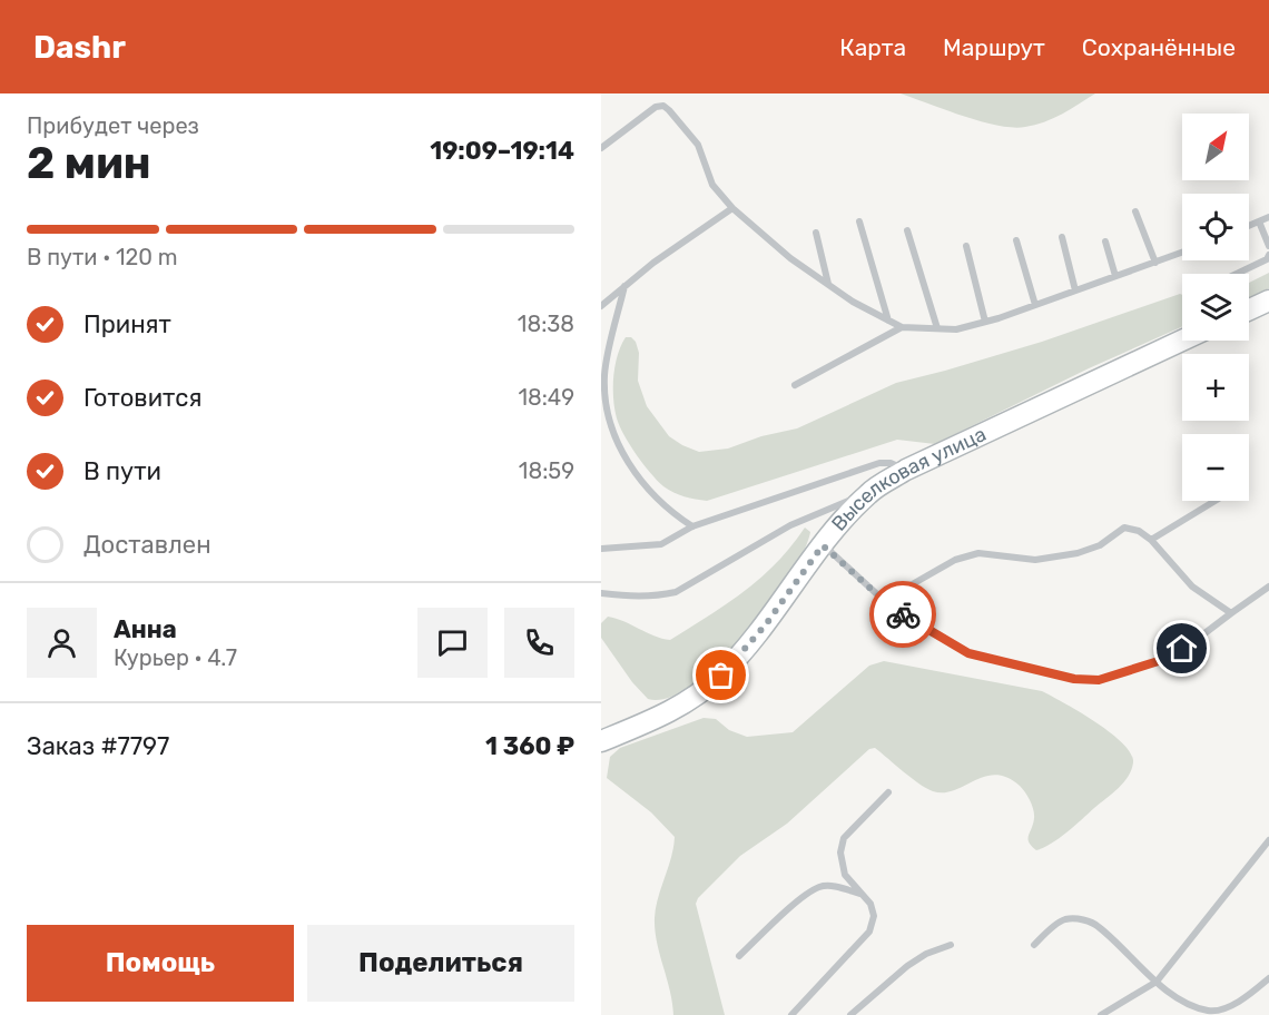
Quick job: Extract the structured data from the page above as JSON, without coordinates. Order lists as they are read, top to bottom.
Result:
{
  "streets": {
    "street": ["Выселковая улица"]
  },
  "north": "top right",
  "page": {
    "header": "Dashr",
    "nav": ["Карта", "Маршрут", "Сохранённые"],
    "heading": ["2 мин", "Прибудет через", "19:09–19:14"],
    "panel": [
      "Анна",
      "Курьер · 4.7",
      "Заказ #7797",
      "1 360 ₽"
    ],
    "map_buttons": ["+", "−"],
    "bar": "В пути · 120 m",
    "list": [
      ["Принят", "18:38"],
      ["Готовится", "18:49"],
      ["В пути", "18:59"],
      "Доставлен"
    ],
    "buttons": ["Помощь", "Поделиться"]
  }
}
